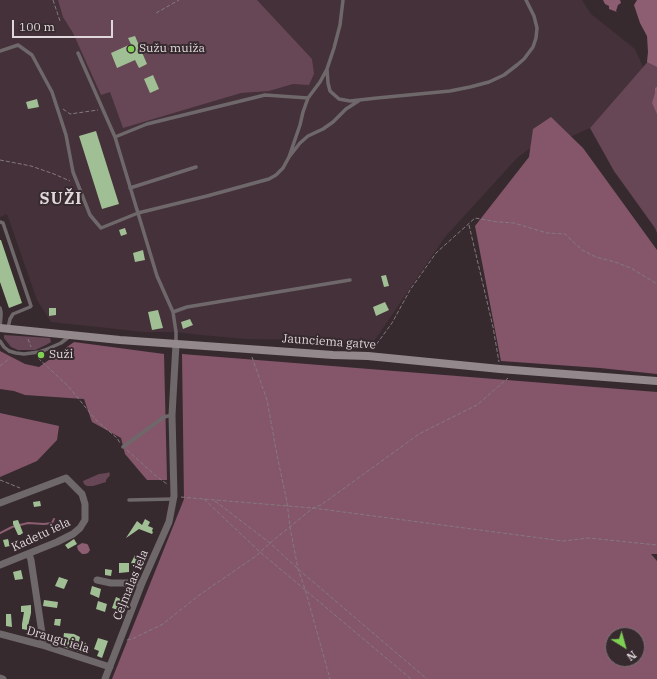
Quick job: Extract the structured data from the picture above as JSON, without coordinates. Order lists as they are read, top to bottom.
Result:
{
  "streets": {
    "main road": ["Jaunciema gatve"],
    "street": ["Kadetu iela", "Ceļmalas iela", "Draugu iela"]
  },
  "crossings": [
    ["Jaunciema gatve", "Ceļmalas iela"],
    ["Ceļmalas iela", "Draugu iela"]
  ],
  "districts": ["SUŽI"],
  "places": ["Sužu muiža", "Suži"],
  "scale_bar": "100 m",
  "north": "bottom right"
}
